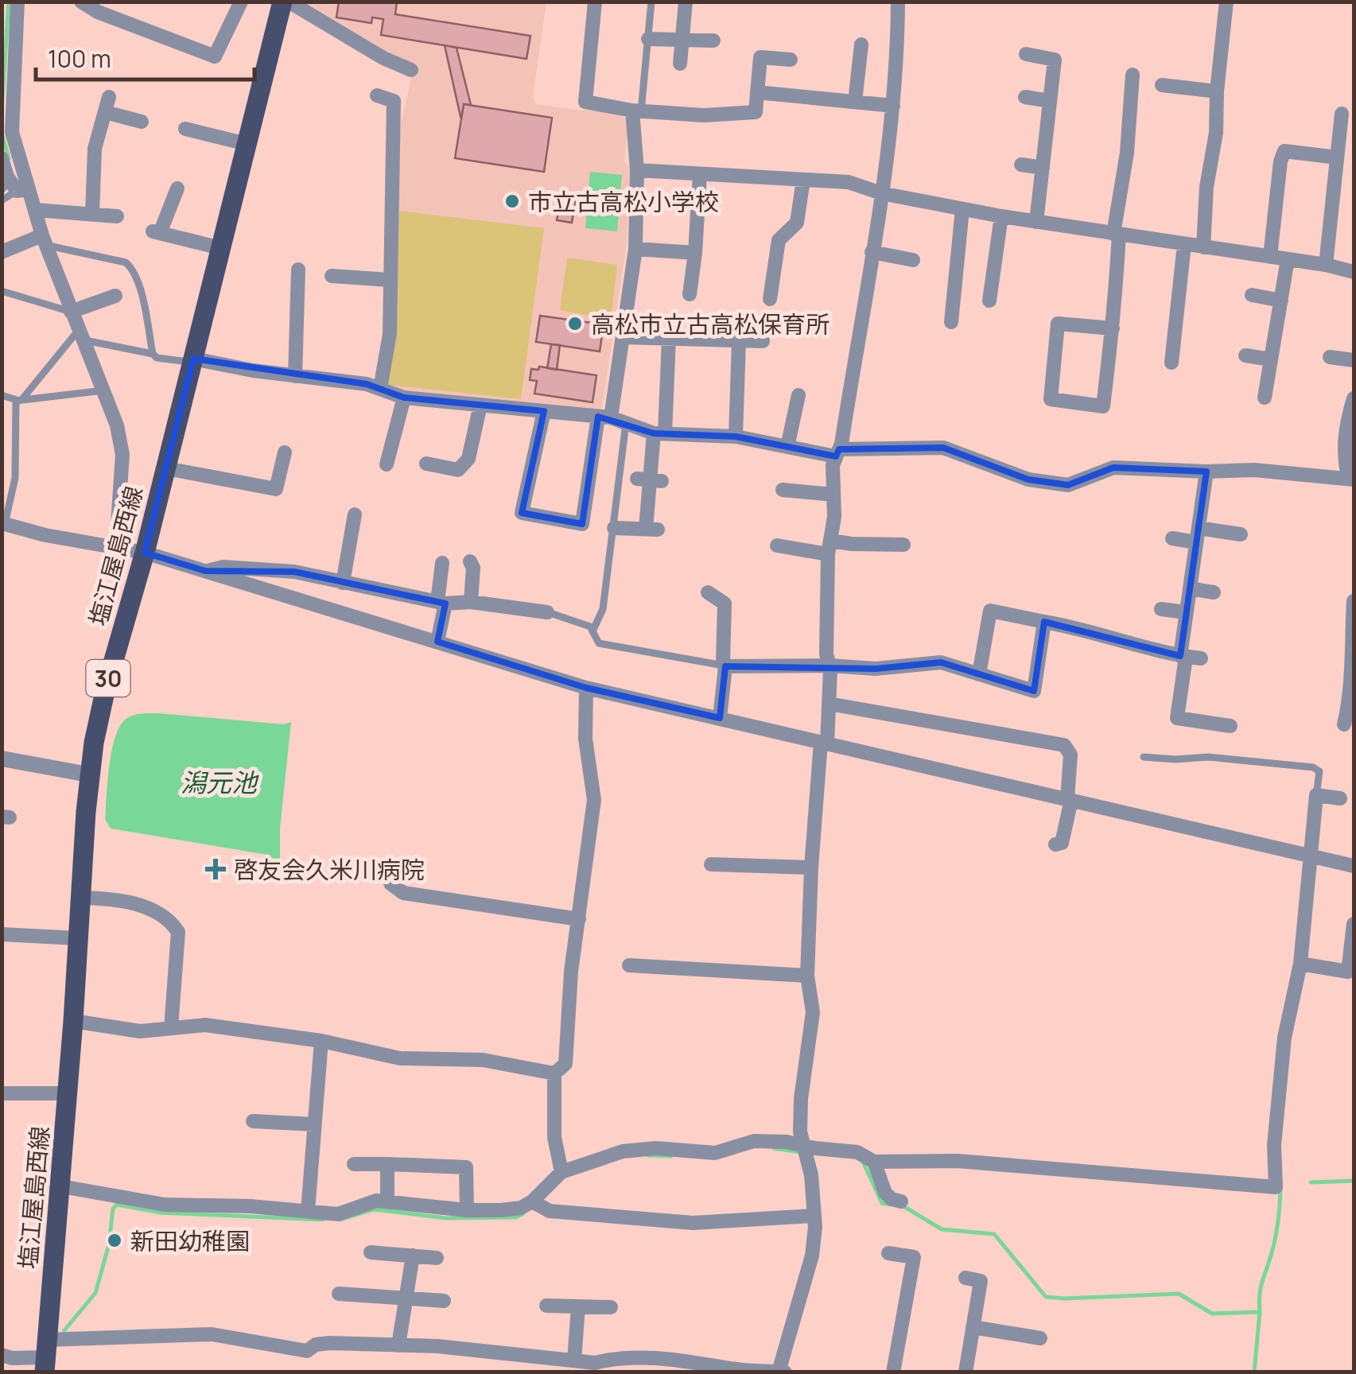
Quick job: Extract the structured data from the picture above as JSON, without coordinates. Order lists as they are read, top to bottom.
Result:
{
  "streets": {
    "main road": ["塩江屋島西線", "30"]
  },
  "water": ["潟元池"],
  "places": {
    "other": ["市立古高松小学校", "高松市立古高松保育所", "新田幼稚園"],
    "health": ["啓友会久米川病院"]
  },
  "scale_bar": "100 m"
}
